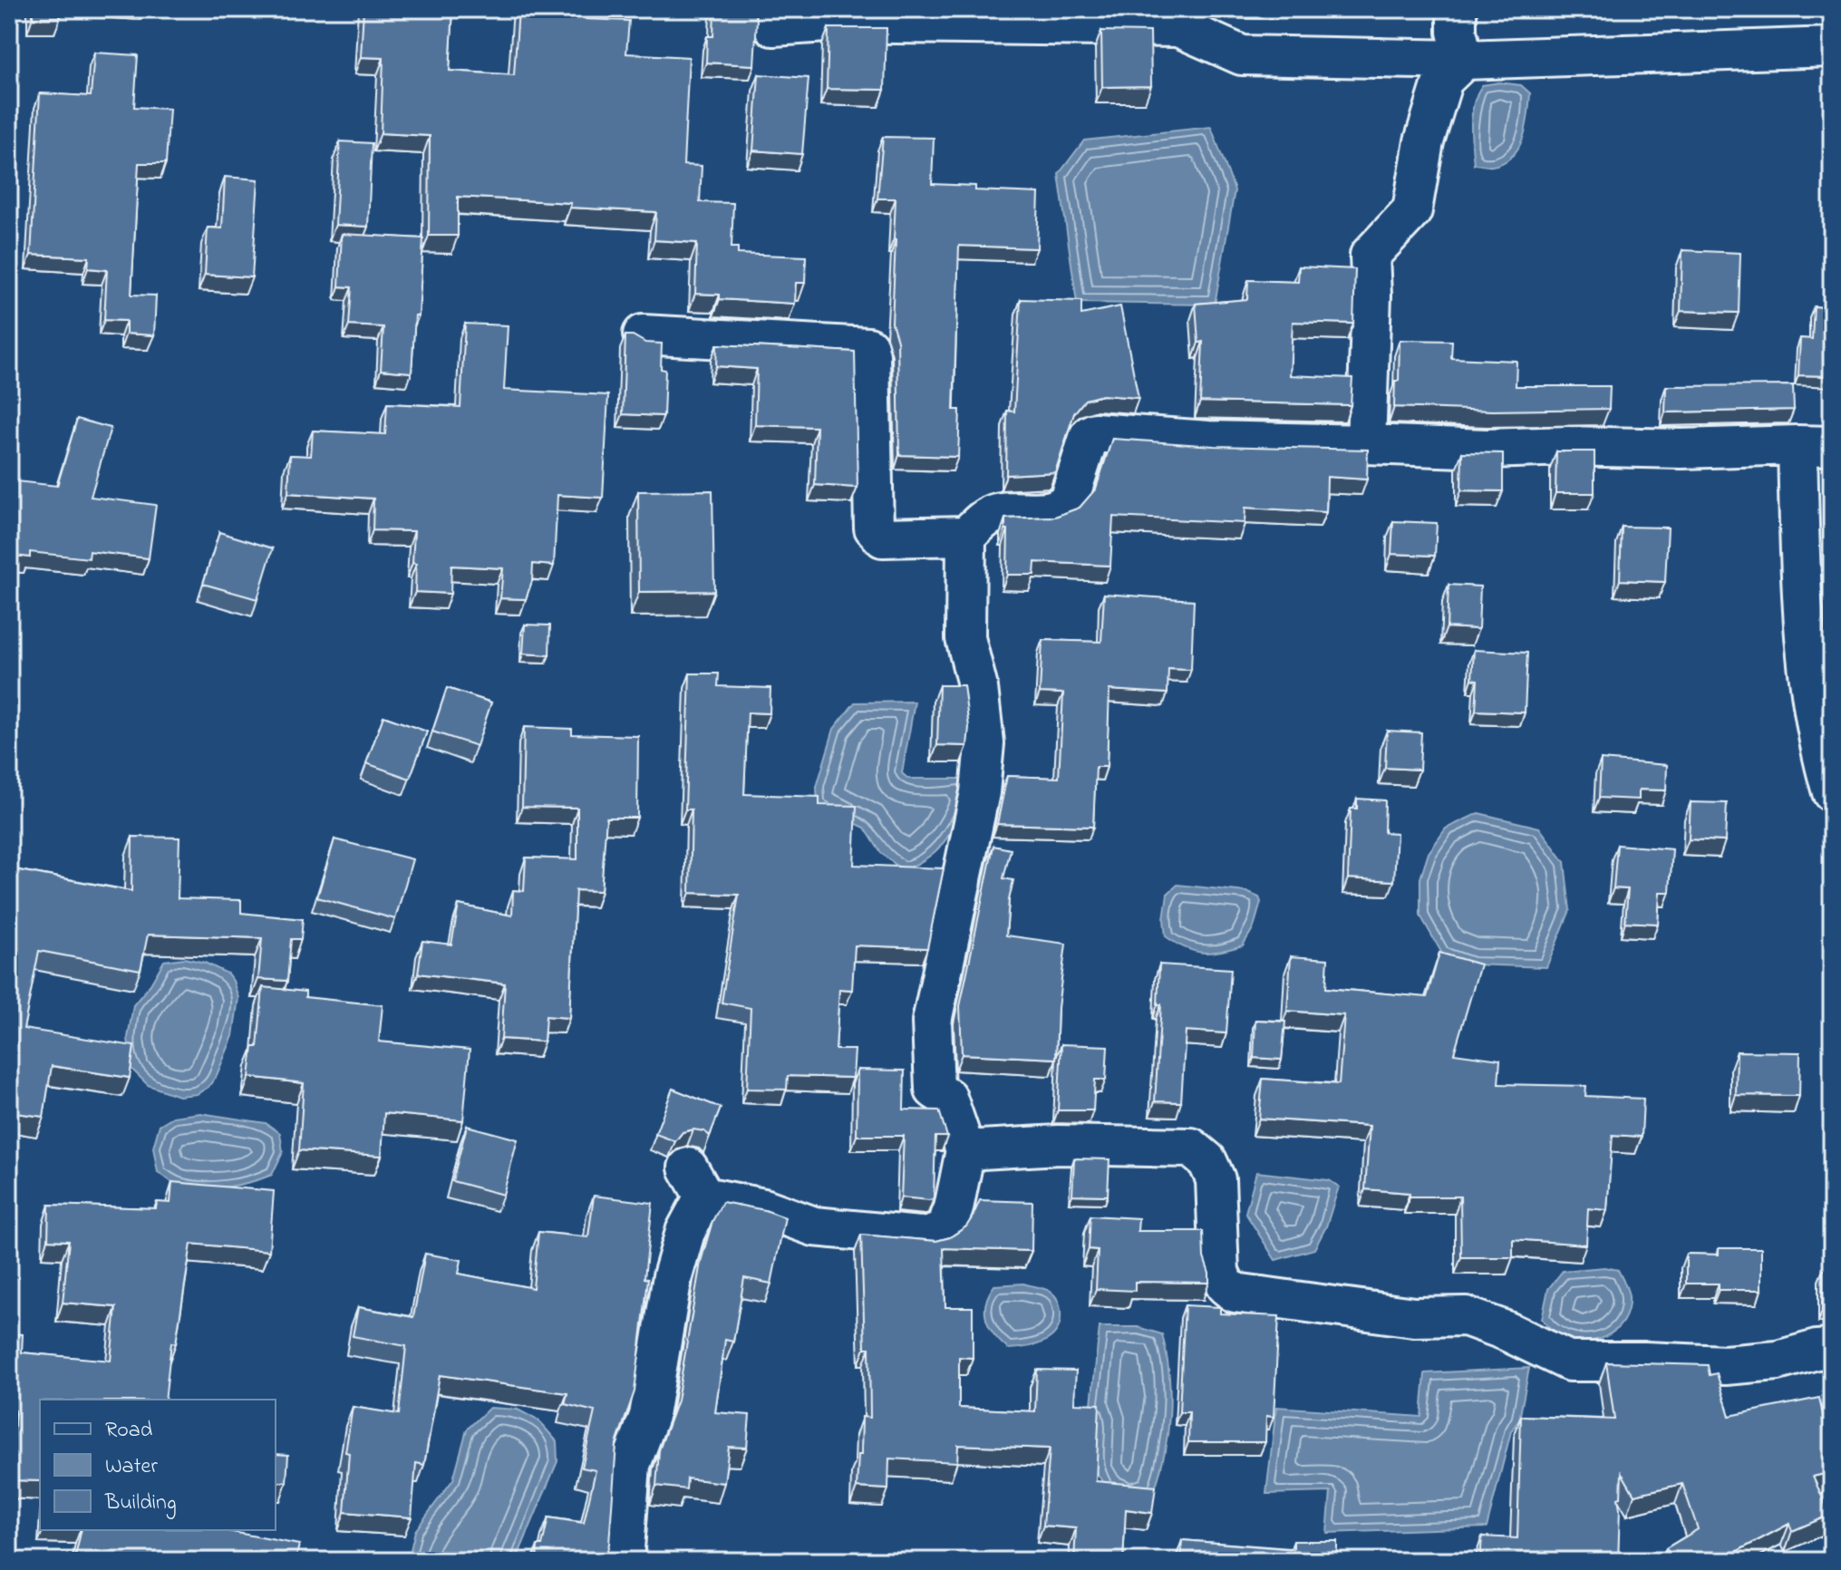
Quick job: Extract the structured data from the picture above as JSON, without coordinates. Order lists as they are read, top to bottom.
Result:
{
  "legend": ["Road", "Water", "Building"]
}
